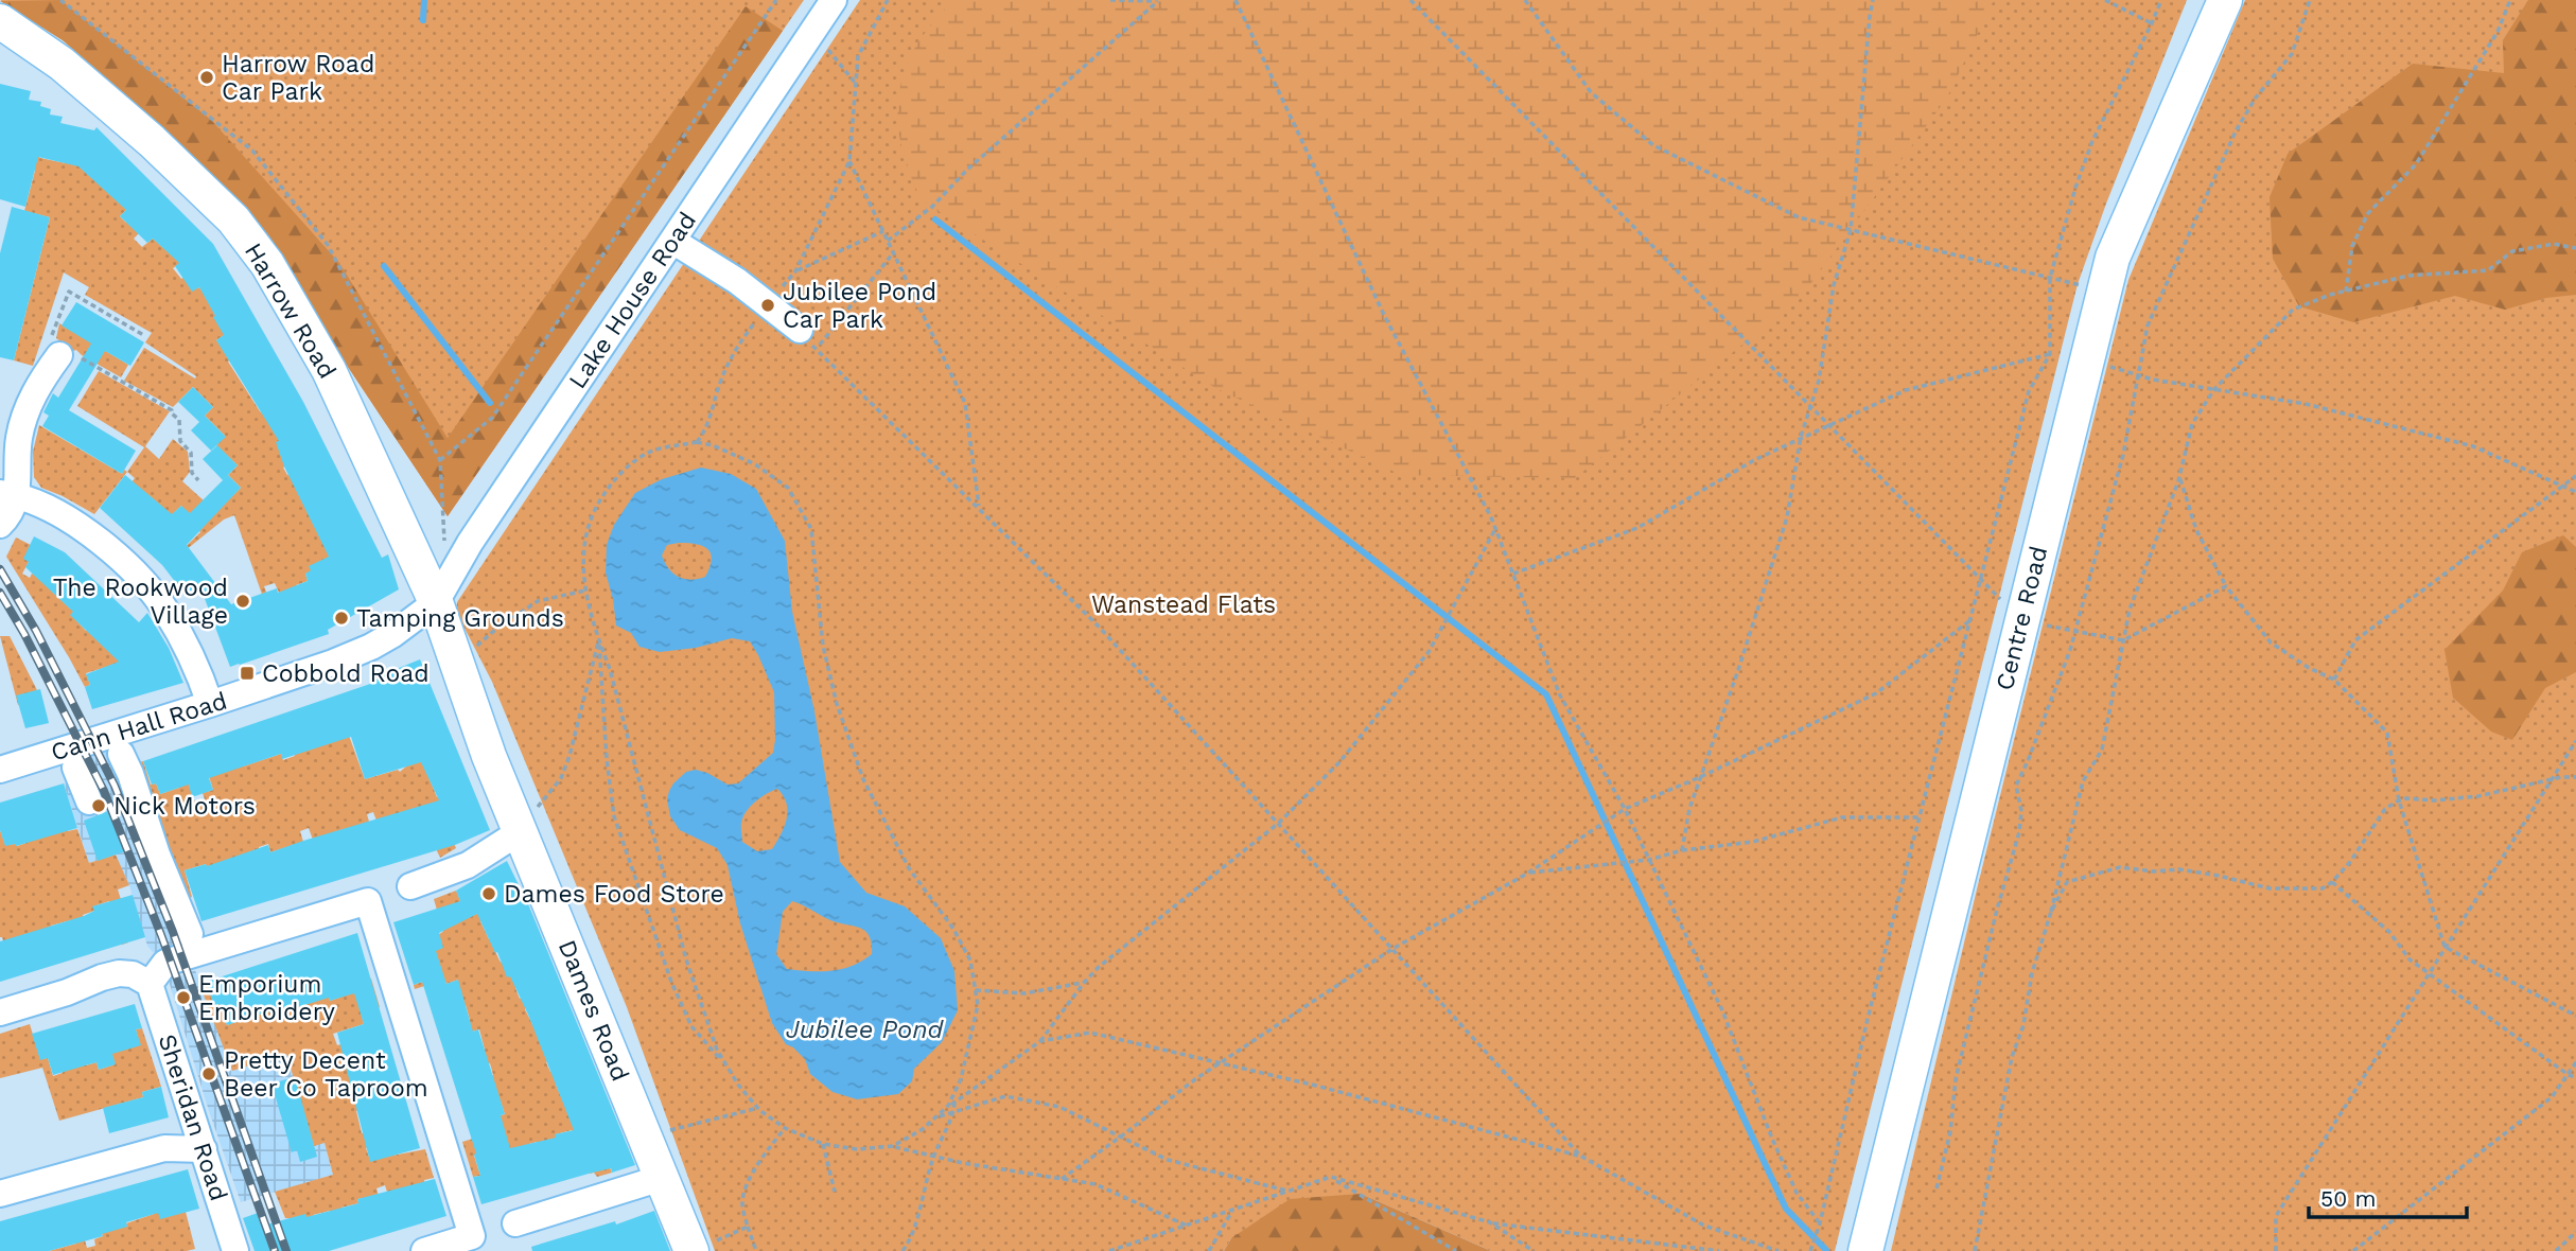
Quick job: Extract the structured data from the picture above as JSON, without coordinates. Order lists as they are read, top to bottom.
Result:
{
  "streets": {
    "main road": ["Harrow Road", "Centre Road", "Dames Road"],
    "street": ["Lake House Road", "Cann Hall Road", "Sheridan Road"]
  },
  "crossings": [
    ["Lake House Road", "Harrow Road"],
    ["Lake House Road", "Cann Hall Road"],
    ["Lake House Road", "Dames Road"],
    ["Harrow Road", "Cann Hall Road"],
    ["Harrow Road", "Dames Road"],
    ["Cann Hall Road", "Dames Road"]
  ],
  "water": ["Jubilee Pond"],
  "parks": ["Wanstead Flats"],
  "places": {
    "other": [
      "Harrow Road Car Park",
      "Jubilee Pond Car Park",
      "The Rookwood Village",
      "Tamping Grounds",
      "Nick Motors",
      "Dames Food Store",
      "Emporium Embroidery",
      "Pretty Decent Beer Co Taproom"
    ],
    "transit": ["Cobbold Road"]
  },
  "scale_bar": "50 m"
}
